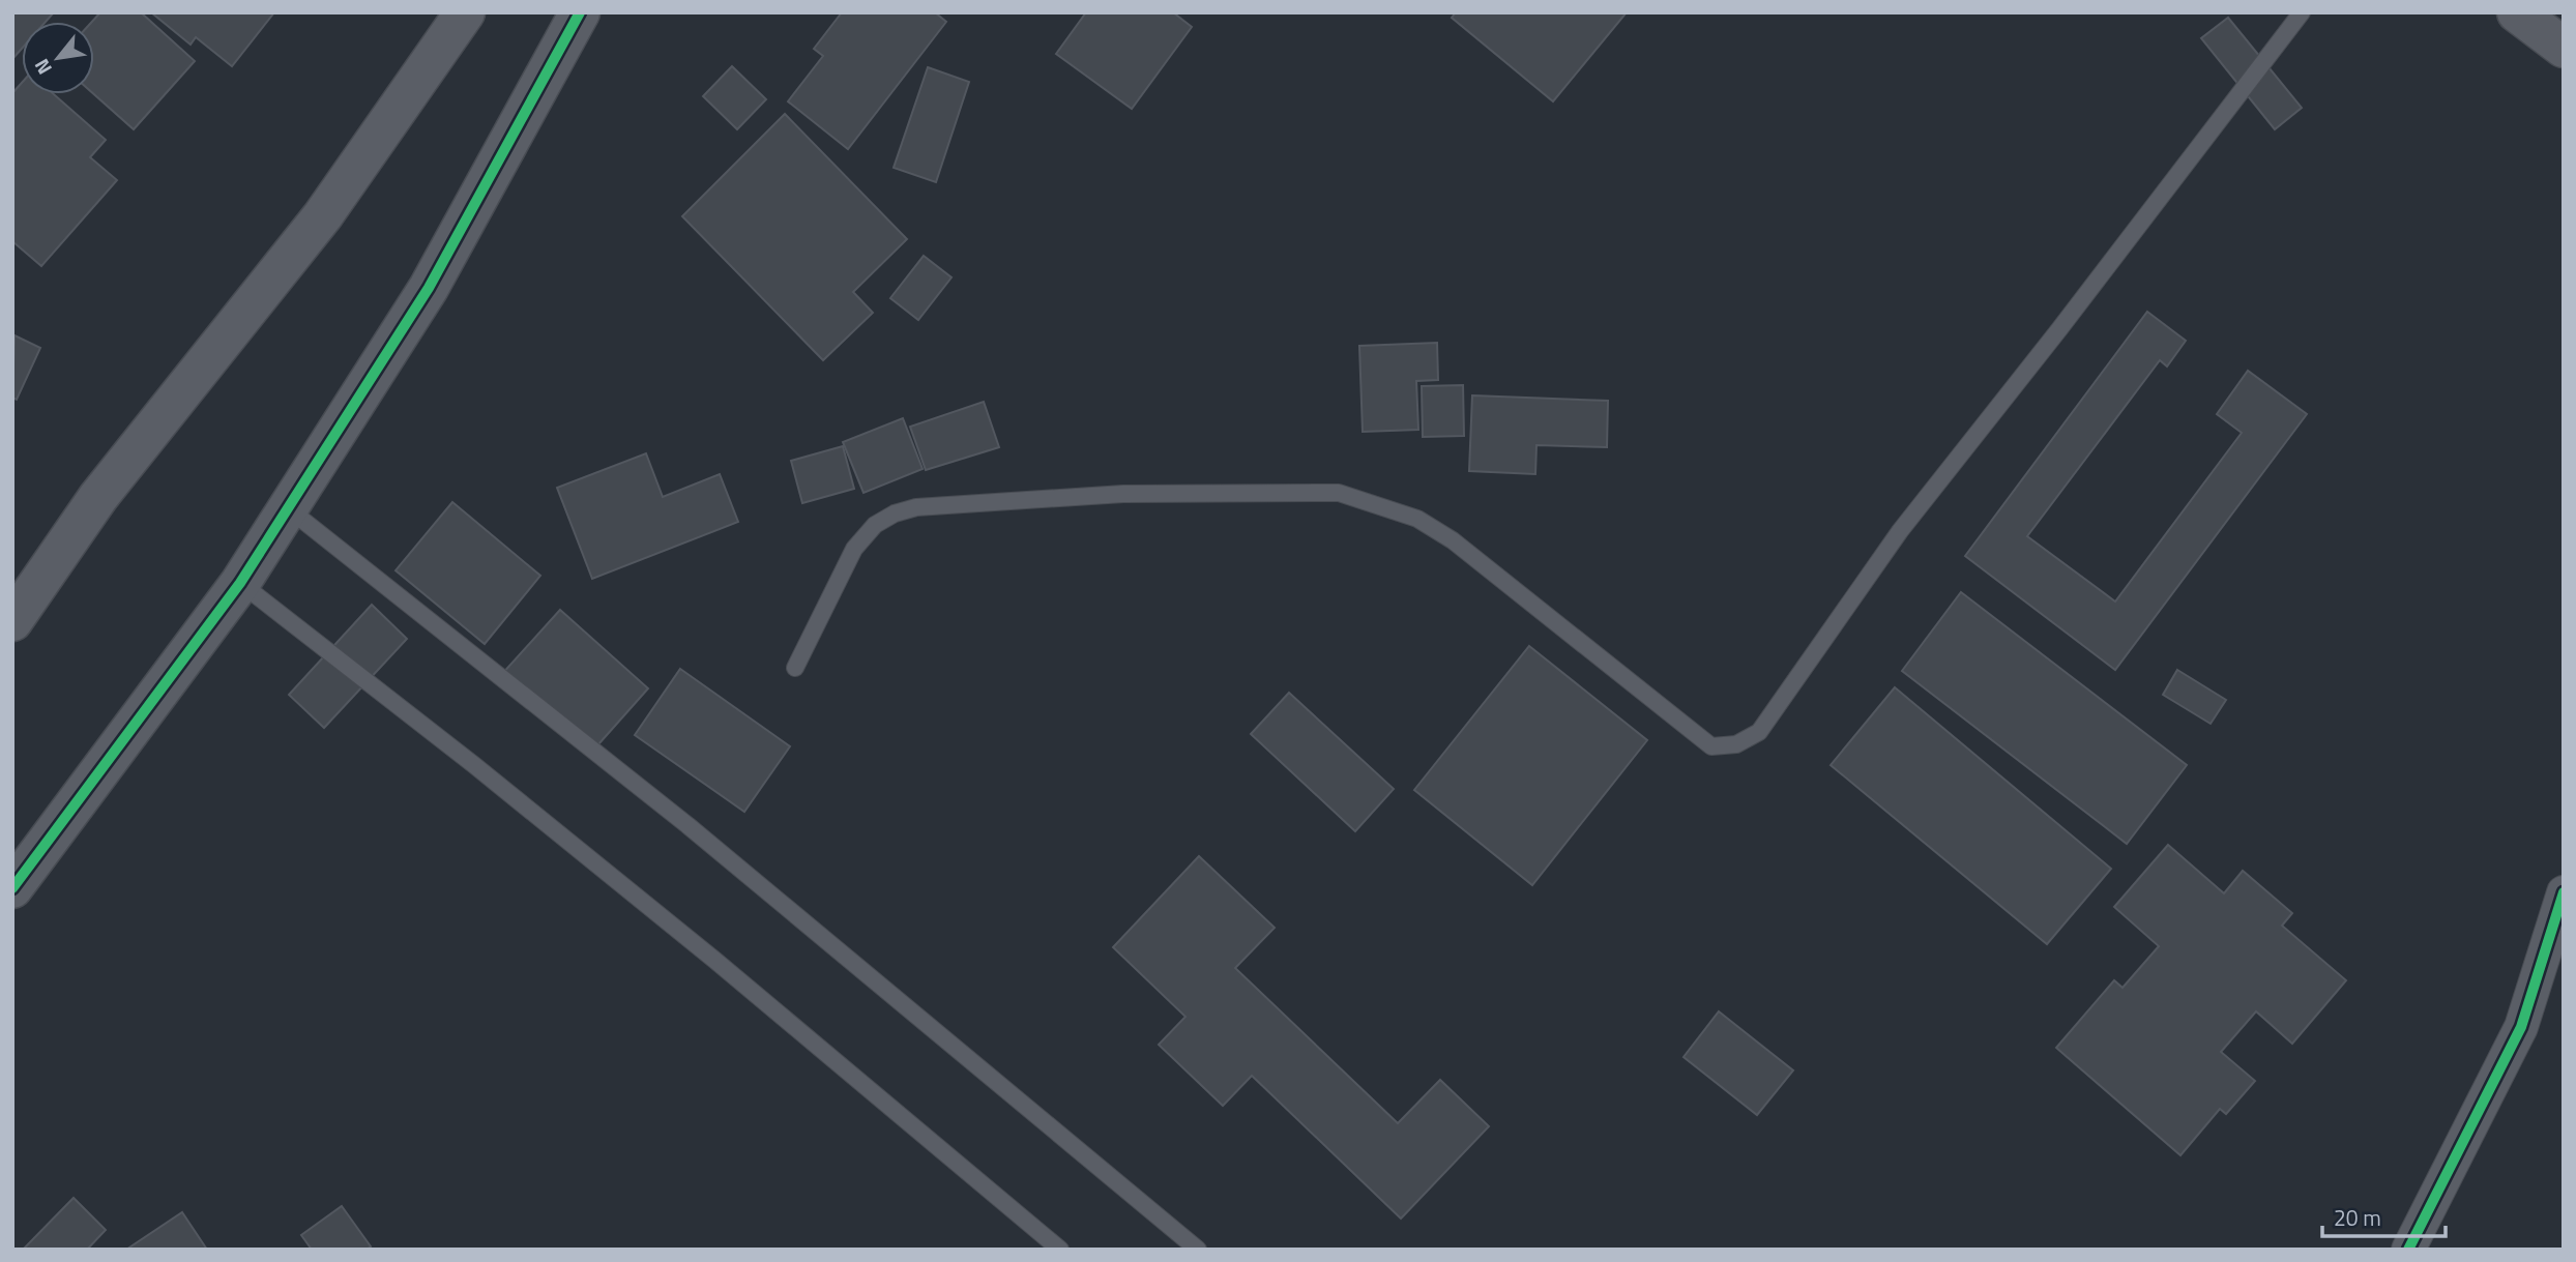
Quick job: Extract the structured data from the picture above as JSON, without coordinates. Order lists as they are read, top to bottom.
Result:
{
  "scale_bar": "20 m",
  "north": "bottom left"
}
